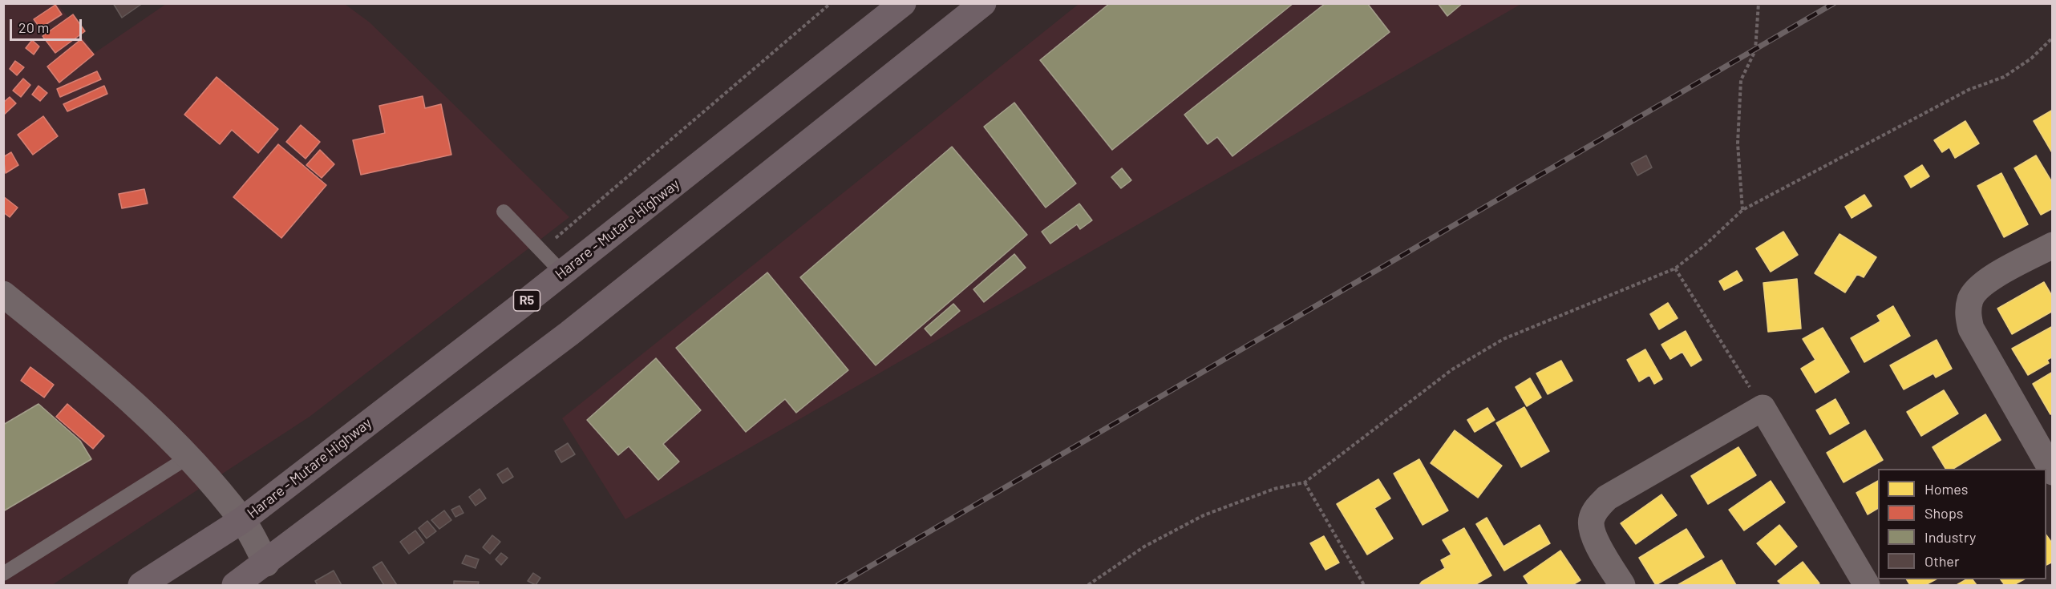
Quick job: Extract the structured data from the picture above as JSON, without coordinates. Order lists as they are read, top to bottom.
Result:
{
  "streets": {
    "highway": ["Harare - Mutare Highway", "R5"]
  },
  "legend": [
    "Homes",
    "Shops",
    "Industry",
    "Other"
  ],
  "scale_bar": "20 m"
}
